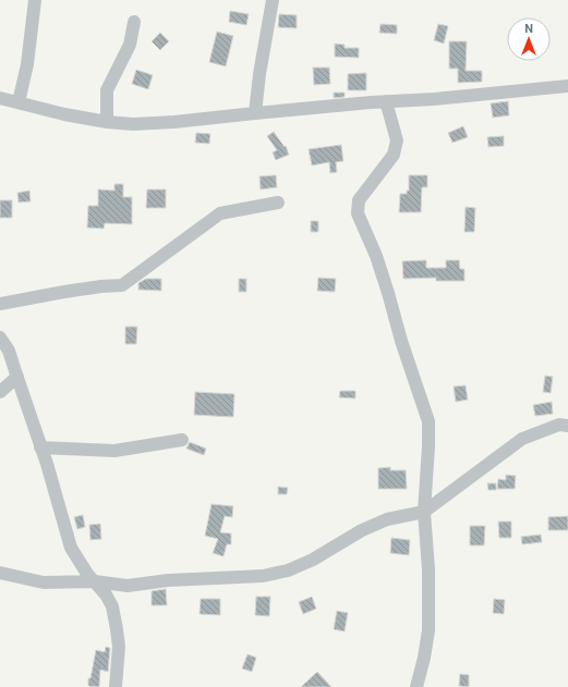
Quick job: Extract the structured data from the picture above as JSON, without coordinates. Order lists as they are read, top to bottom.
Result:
{
  "north": "top"
}
